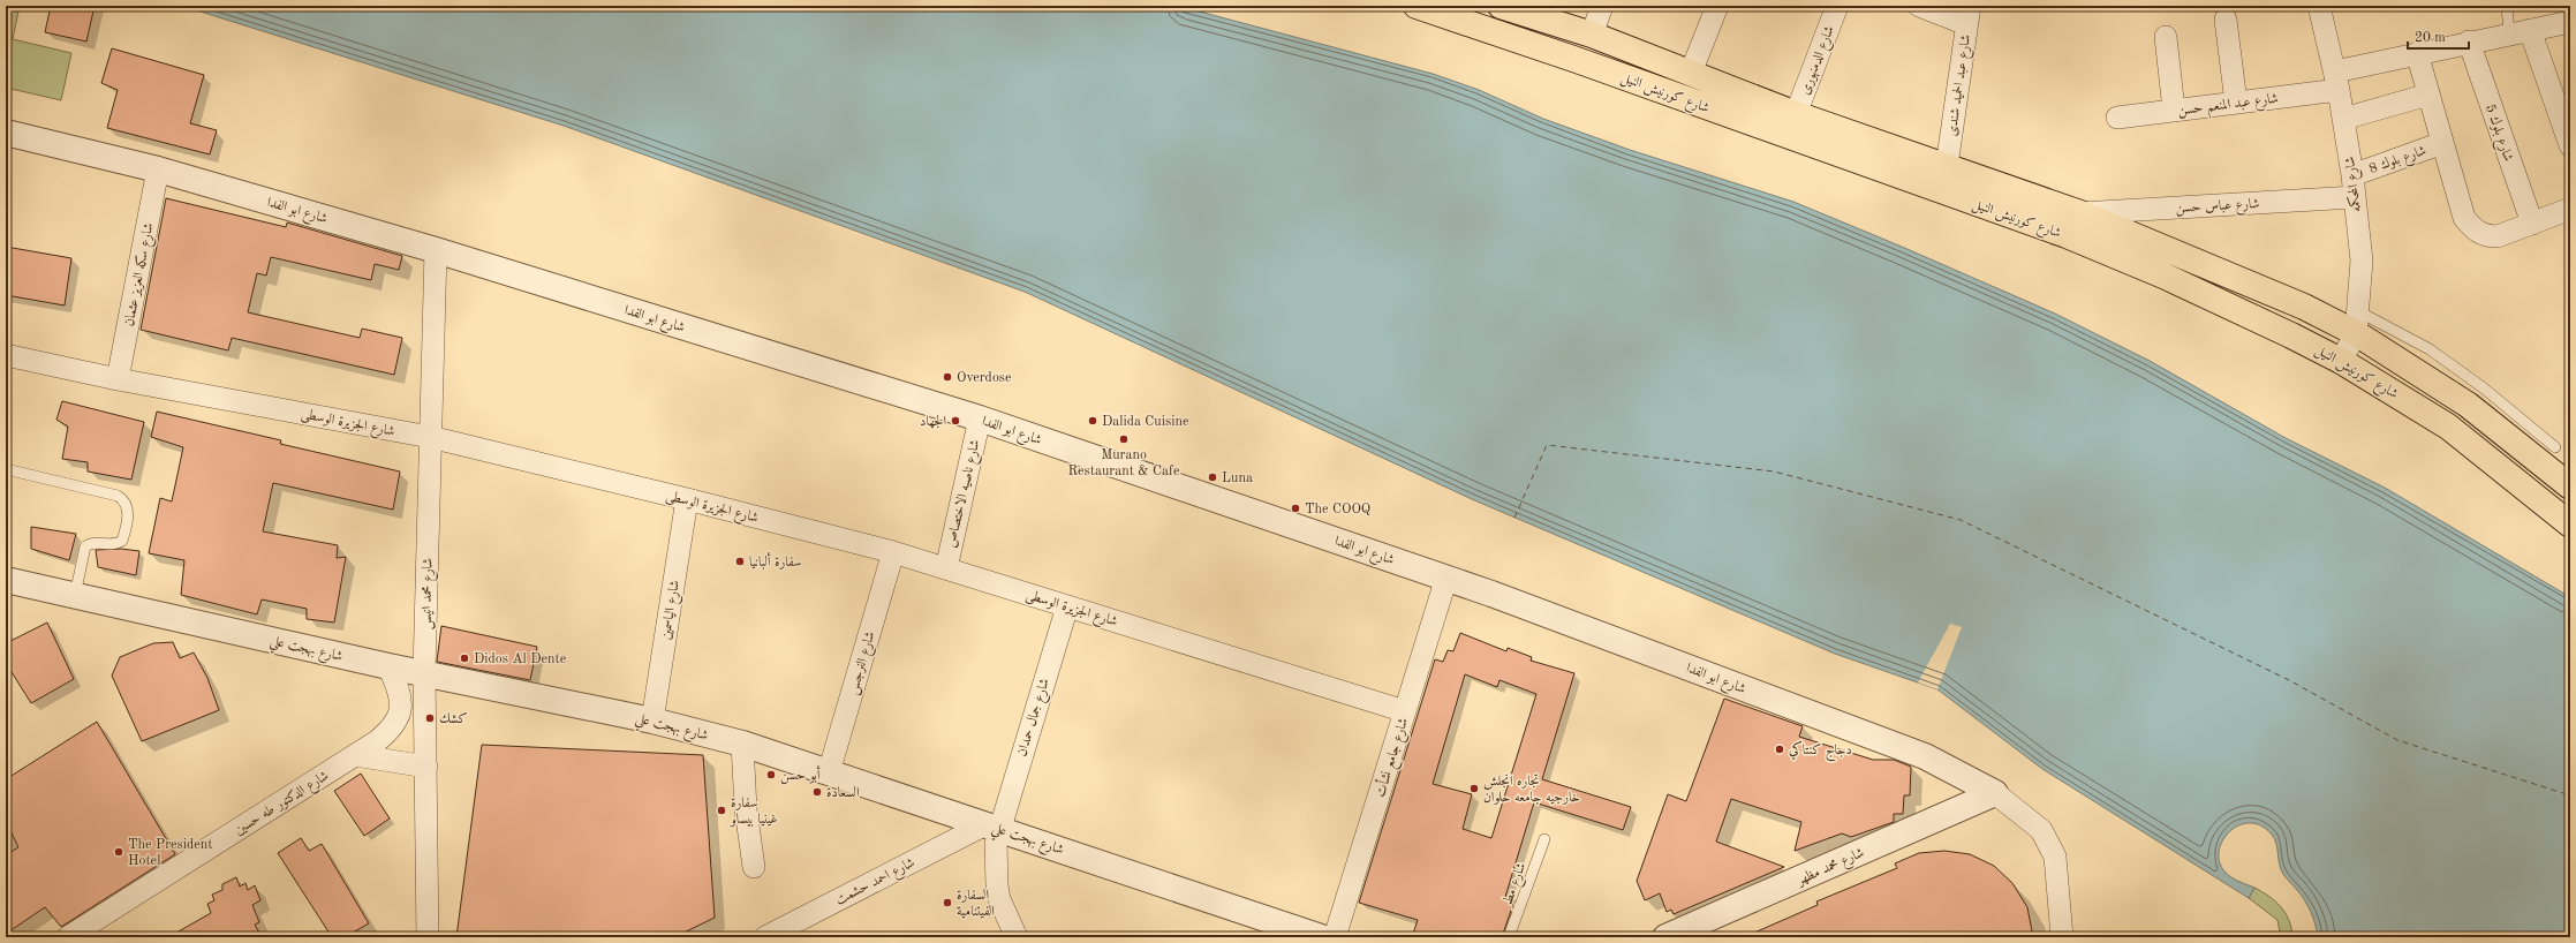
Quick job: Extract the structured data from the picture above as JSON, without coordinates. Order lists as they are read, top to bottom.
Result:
{
  "streets": {
    "main road": ["شارع كورنيش النيل"],
    "street": [
      "شارع الدمنهورى",
      "شارع عبد الحميد شندى",
      "شارع عبد المنعم حسن",
      "شارع بلوك 5",
      "شارع بلوك 8",
      "شارع المحكمه",
      "شارع عباس حسن",
      "شارع ابو الفدا",
      "شارع سكه العزيز عثمان",
      "شارع الجزيرة الوسطى",
      "شارع ناصيه الاختصاص",
      "شارع محمد انيس",
      "شارع الياسمين",
      "شارع بهجت علي",
      "شارع النرجس",
      "شارع جمال حمدان",
      "شارع جامع نشأت",
      "شارع الدكتور طه حسين",
      "شارع محمد مظهر",
      "شارع احمد حشمت"
    ],
    "lane": ["شارع مطر"]
  },
  "crossings": [
    ["شارع الدمنهورى", "شارع كورنيش النيل"],
    ["شارع عبد الحميد شندى", "شارع كورنيش النيل"],
    ["شارع كورنيش النيل", "شارع المحكمه"],
    ["شارع كورنيش النيل", "شارع عباس حسن"],
    ["شارع عبد المنعم حسن", "شارع بلوك 5"],
    ["شارع عبد المنعم حسن", "شارع المحكمه"],
    ["شارع بلوك 8", "شارع المحكمه"],
    ["شارع المحكمه", "شارع عباس حسن"],
    ["شارع ابو الفدا", "شارع سكه العزيز عثمان"],
    ["شارع ابو الفدا", "شارع ناصيه الاختصاص"],
    ["شارع ابو الفدا", "شارع محمد انيس"],
    ["شارع ابو الفدا", "شارع جامع نشأت"],
    ["شارع ابو الفدا", "شارع محمد مظهر"],
    ["شارع سكه العزيز عثمان", "شارع الجزيرة الوسطى"],
    ["شارع الجزيرة الوسطى", "شارع ناصيه الاختصاص"],
    ["شارع الجزيرة الوسطى", "شارع محمد انيس"],
    ["شارع الجزيرة الوسطى", "شارع الياسمين"],
    ["شارع الجزيرة الوسطى", "شارع النرجس"],
    ["شارع الجزيرة الوسطى", "شارع جمال حمدان"],
    ["شارع الجزيرة الوسطى", "شارع جامع نشأت"],
    ["شارع محمد انيس", "شارع بهجت علي"],
    ["شارع الياسمين", "شارع بهجت علي"],
    ["شارع بهجت علي", "شارع النرجس"],
    ["شارع بهجت علي", "شارع جمال حمدان"],
    ["شارع بهجت علي", "شارع الدكتور طه حسين"],
    ["شارع بهجت علي", "شارع احمد حشمت"],
    ["شارع جمال حمدان", "شارع احمد حشمت"]
  ],
  "places": [
    "Overdose",
    "الجهاد",
    "Dalida Cuisine",
    "Murano Restaurant & Cafe",
    "Luna",
    "The COOQ",
    "سفارة ألبانيا",
    "Didos Al Dente",
    "كشك",
    "دجاج كنتاكي",
    "أبو حسن",
    "تجاره انجلش خارجيه جامعه حلوان",
    "السعادة",
    "سفارة غينيا بيساو",
    "The President Hotel",
    "السفارة الفيتنامية"
  ],
  "scale_bar": "20 m"
}
